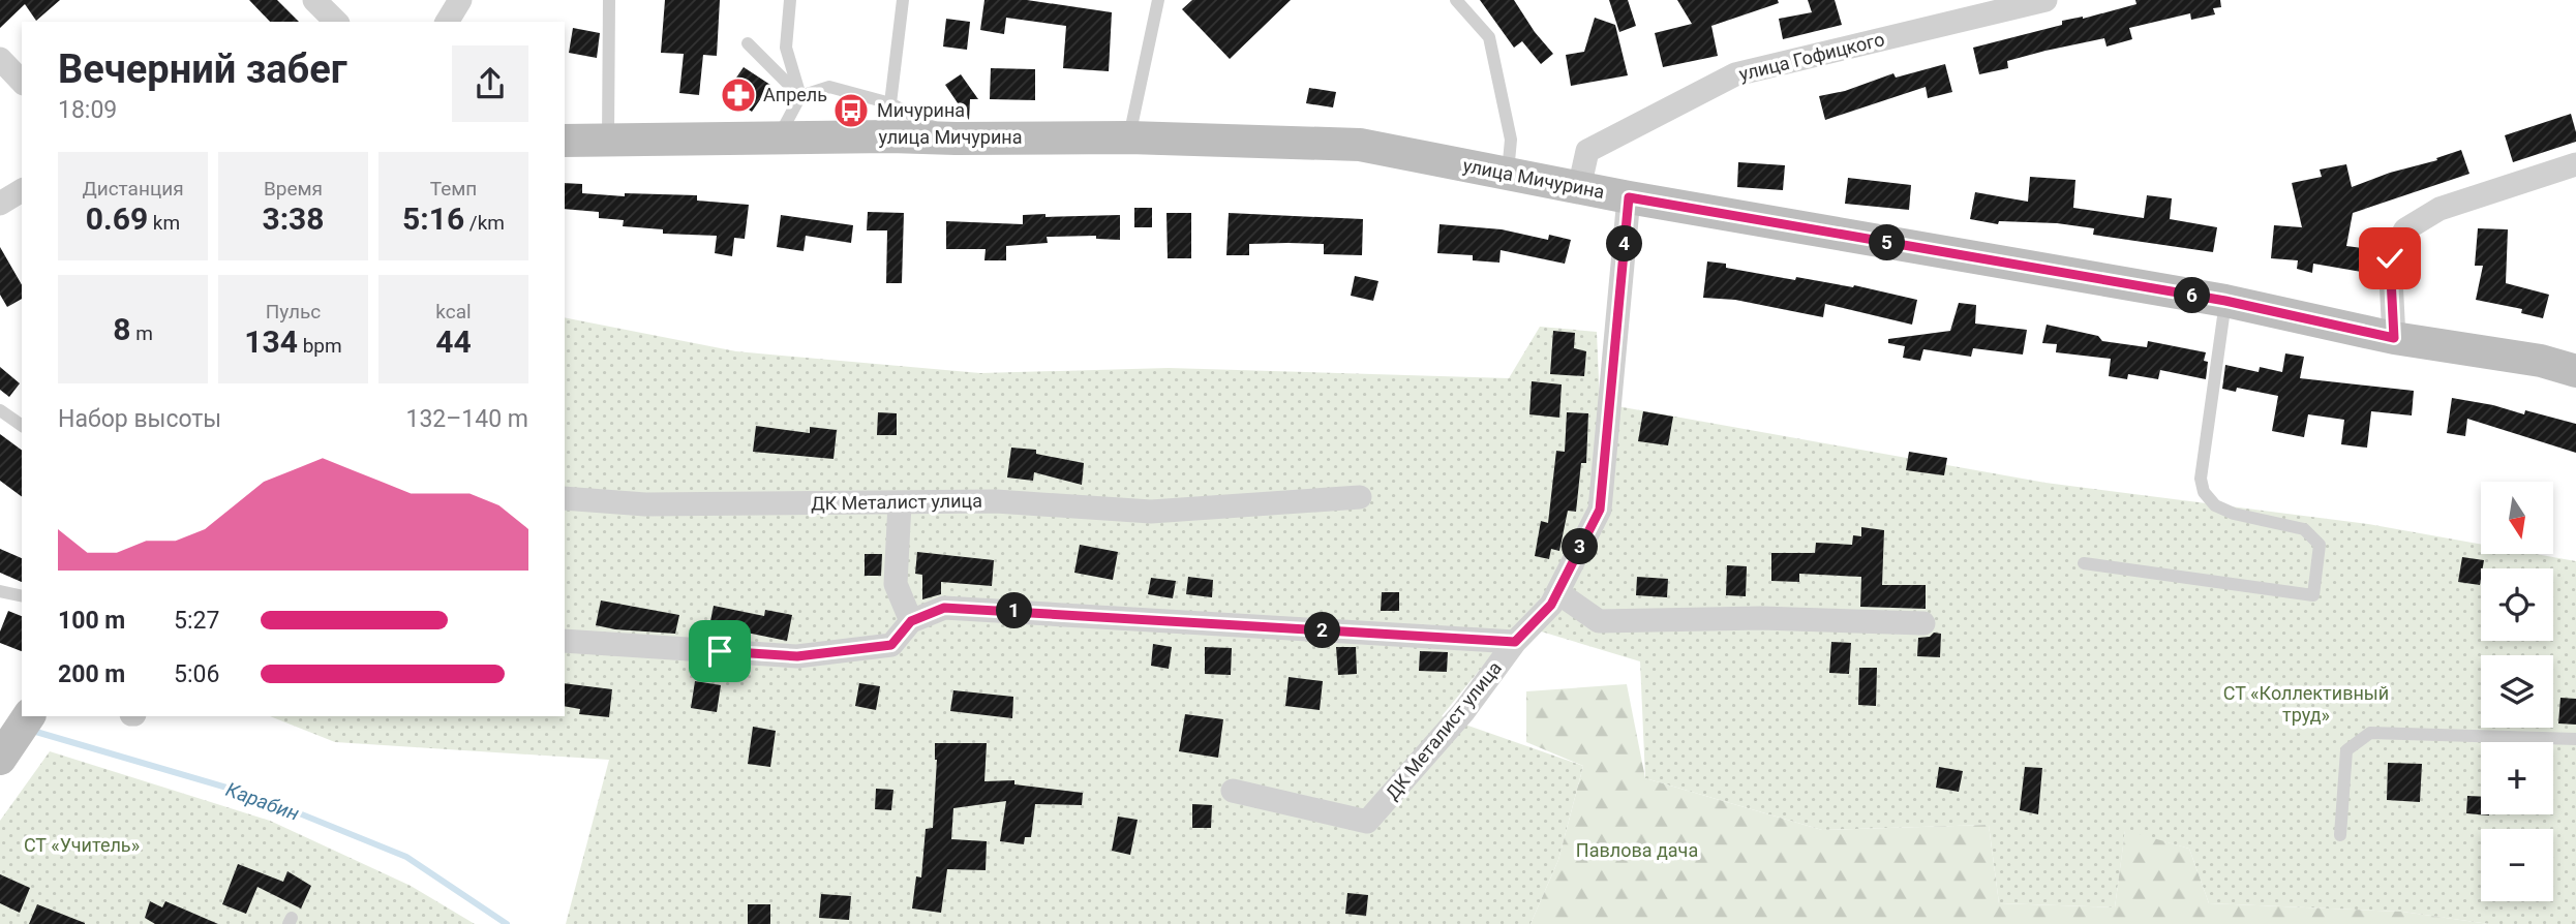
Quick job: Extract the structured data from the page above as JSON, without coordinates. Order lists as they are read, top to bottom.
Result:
{
  "streets": {
    "street": ["улица Гофицкого", "улица Мичурина", "ДК Металист улица"]
  },
  "crossings": [
    ["улица Гофицкого", "улица Мичурина"]
  ],
  "water": ["Карабин"],
  "parks": ["СТ «Коллективный труд»", "СТ «Учитель»", "Павлова дача"],
  "places": {
    "pharmacy": ["Апрель"],
    "bus stop": ["Мичурина"]
  },
  "north": "bottom",
  "page": {
    "heading": ["Вечерний забег", "18:09"],
    "stats": [
      ["Дистанция", "0.69 km"],
      ["Время", "3:38"],
      ["Темп", "5:16 /km"],
      ["8 m"],
      ["Пульс", "134 bpm"],
      ["kcal", "44"]
    ],
    "pins": [
      "5",
      "4",
      "6",
      "3",
      "1",
      "2"
    ],
    "chart": ["Набор высоты", "132–140 m"],
    "map_buttons": ["+", "−"],
    "list": [
      {
        "name": "100 m",
        "note": "5:27"
      },
      {
        "name": "200 m",
        "note": "5:06"
      }
    ]
  }
}
